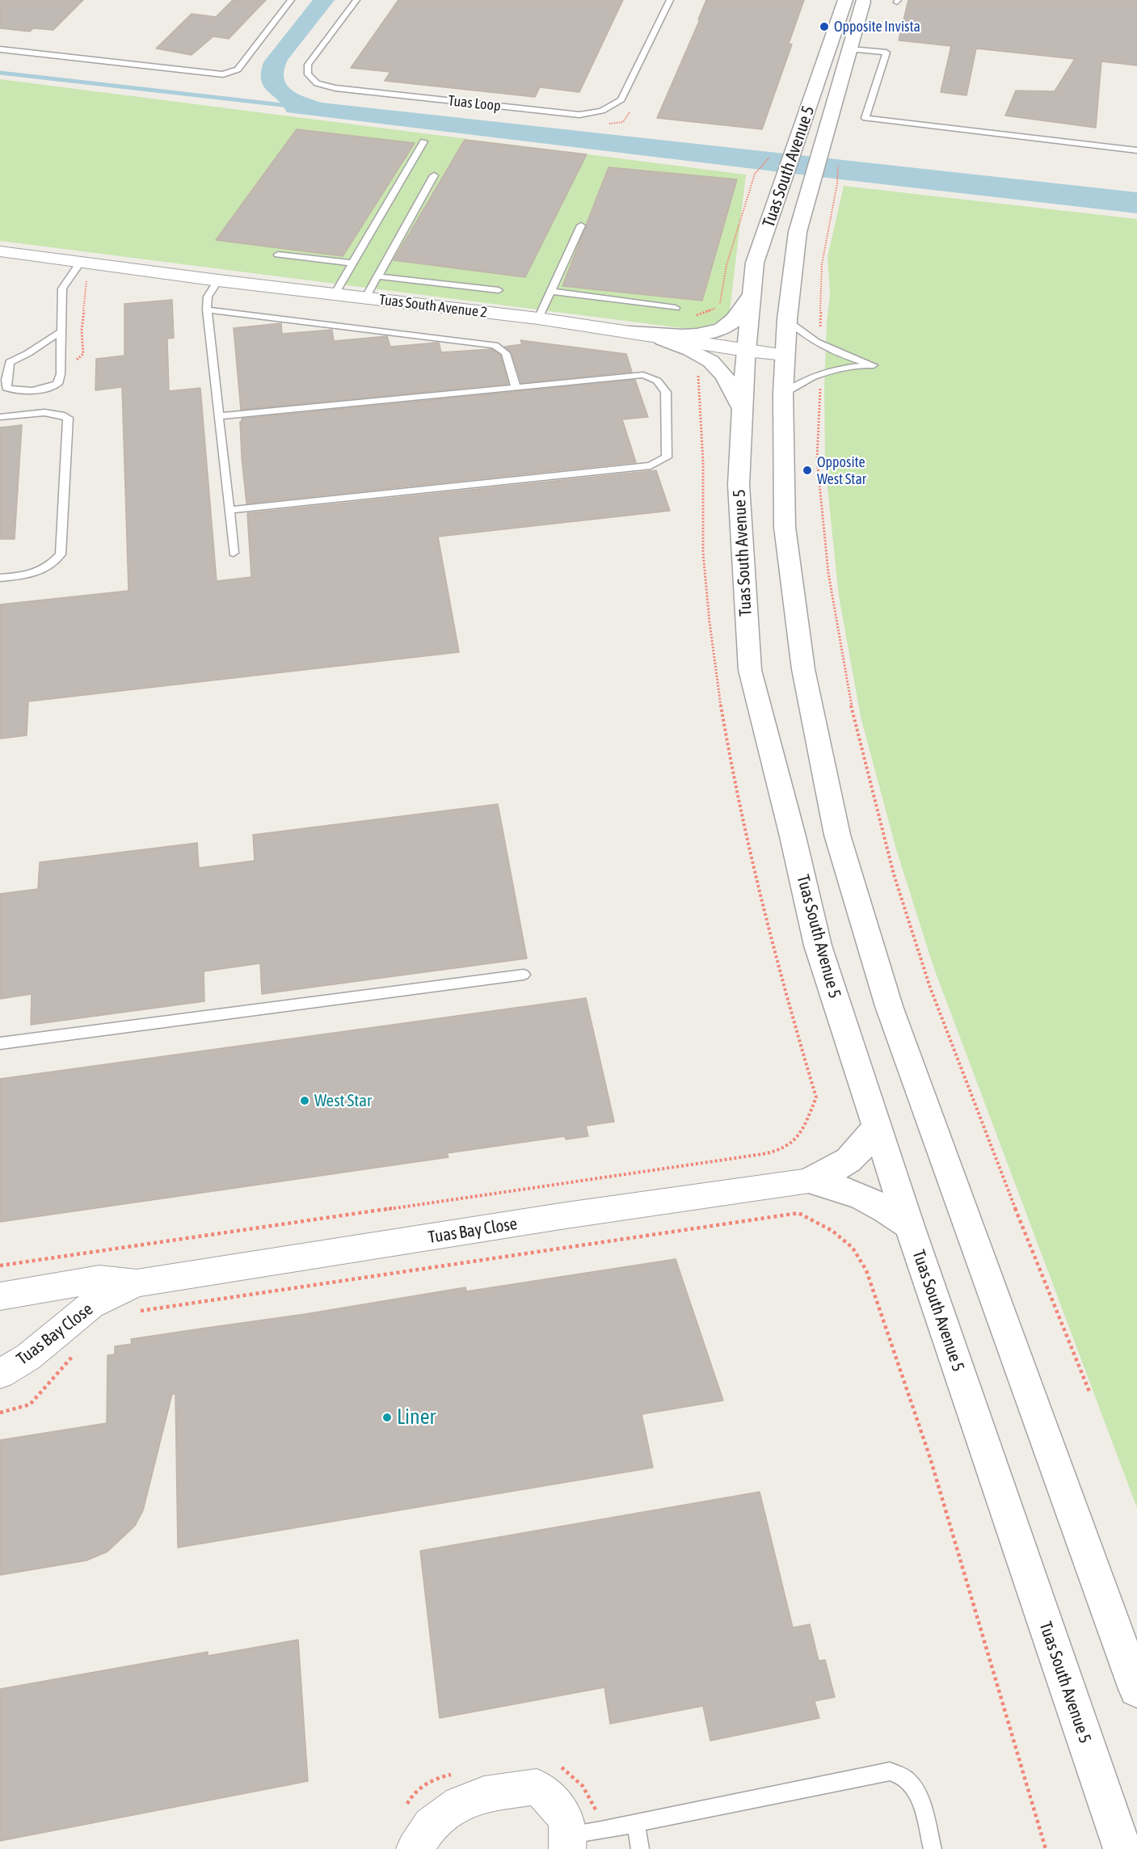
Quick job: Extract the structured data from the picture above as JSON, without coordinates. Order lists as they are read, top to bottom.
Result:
{
  "streets": {
    "street": ["Tuas South Avenue 5", "Tuas South Avenue 2", "Tuas Bay Close"],
    "lane": ["Tuas Loop"]
  },
  "crossings": [
    ["Tuas South Avenue 5", "Tuas South Avenue 2"]
  ],
  "places": [
    "Opposite Invista",
    "Opposite West Star",
    "West Star",
    "Liner"
  ]
}
